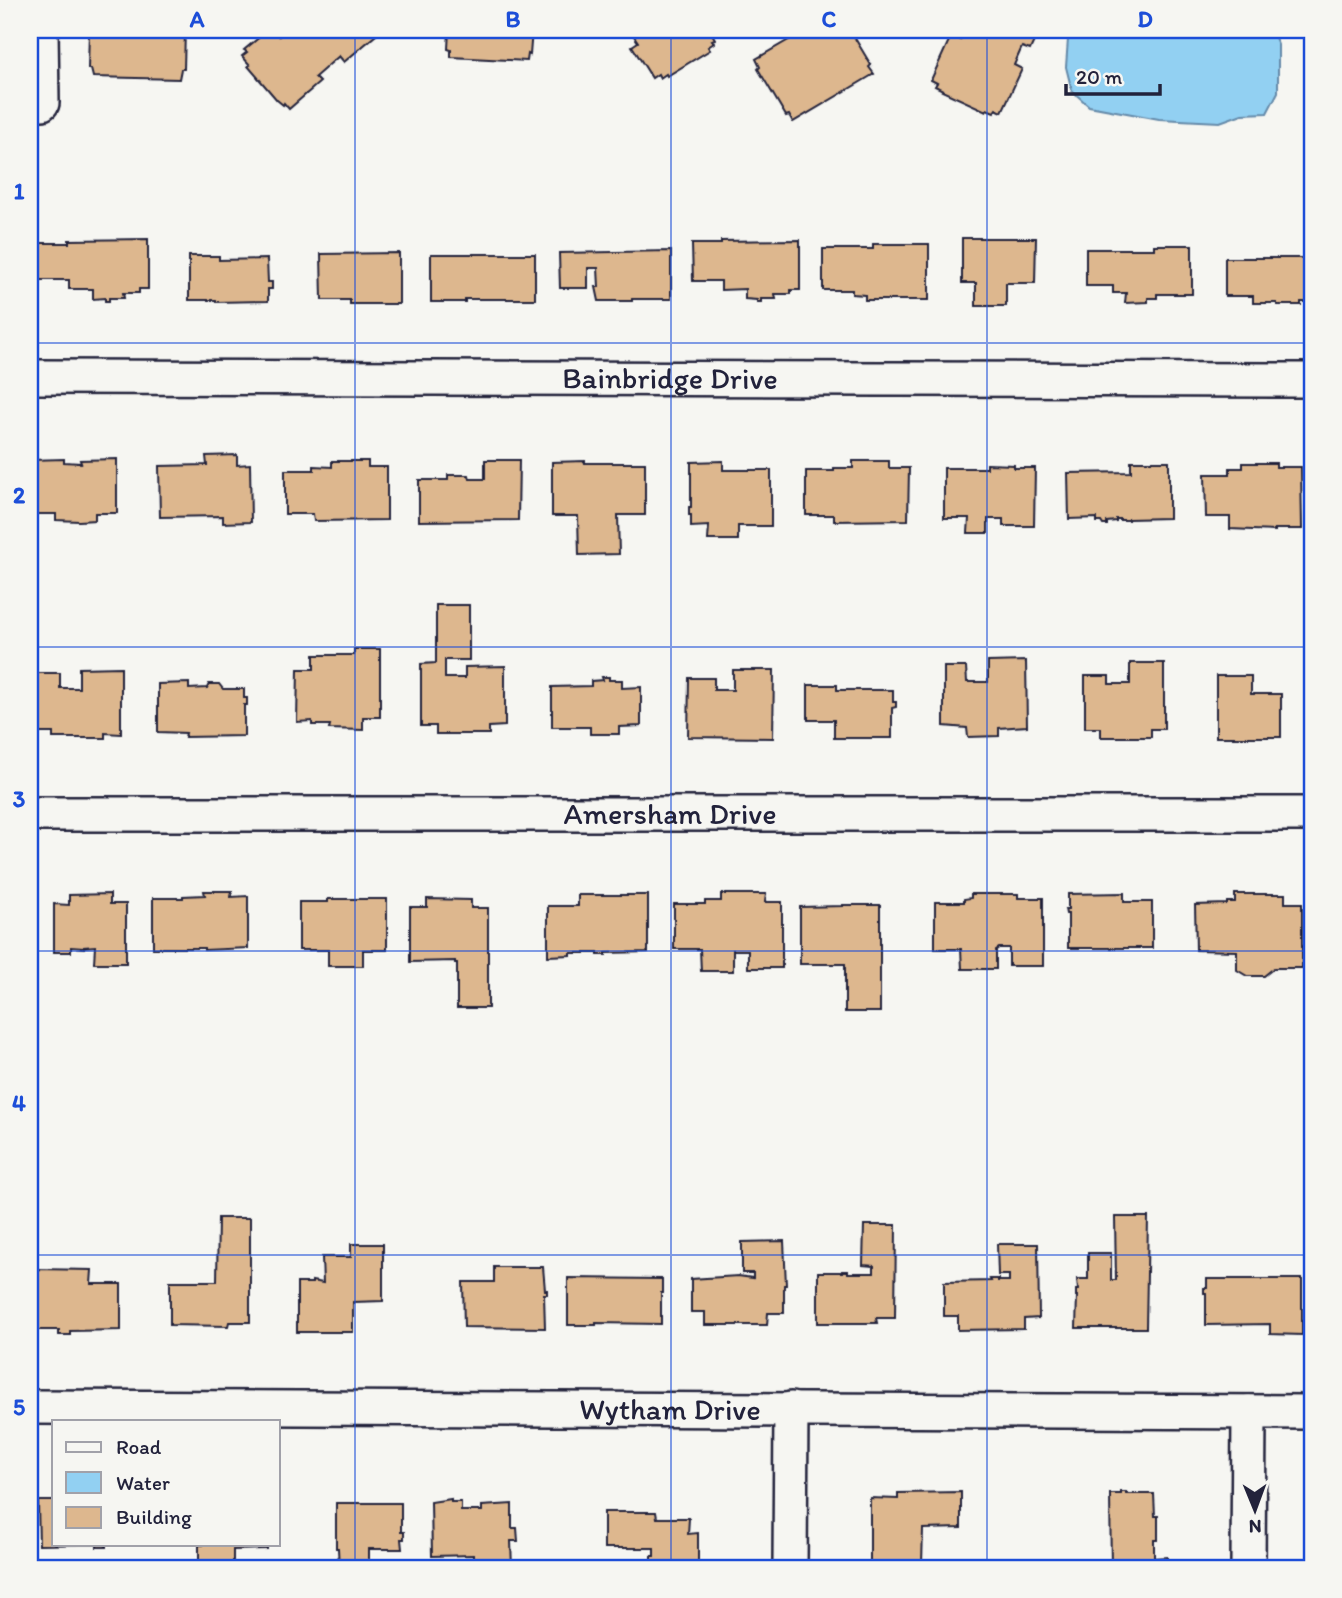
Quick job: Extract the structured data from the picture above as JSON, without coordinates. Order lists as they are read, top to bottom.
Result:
{
  "streets": {
    "street": ["Bainbridge Drive", "Amersham Drive", "Wytham Drive"]
  },
  "legend": ["Road", "Water", "Building"],
  "scale_bar": "20 m",
  "north": "bottom",
  "grid": {
    "columns": [
      "A",
      "B",
      "C",
      "D"
    ],
    "rows": [
      "1",
      "2",
      "3",
      "4",
      "5"
    ]
  }
}
